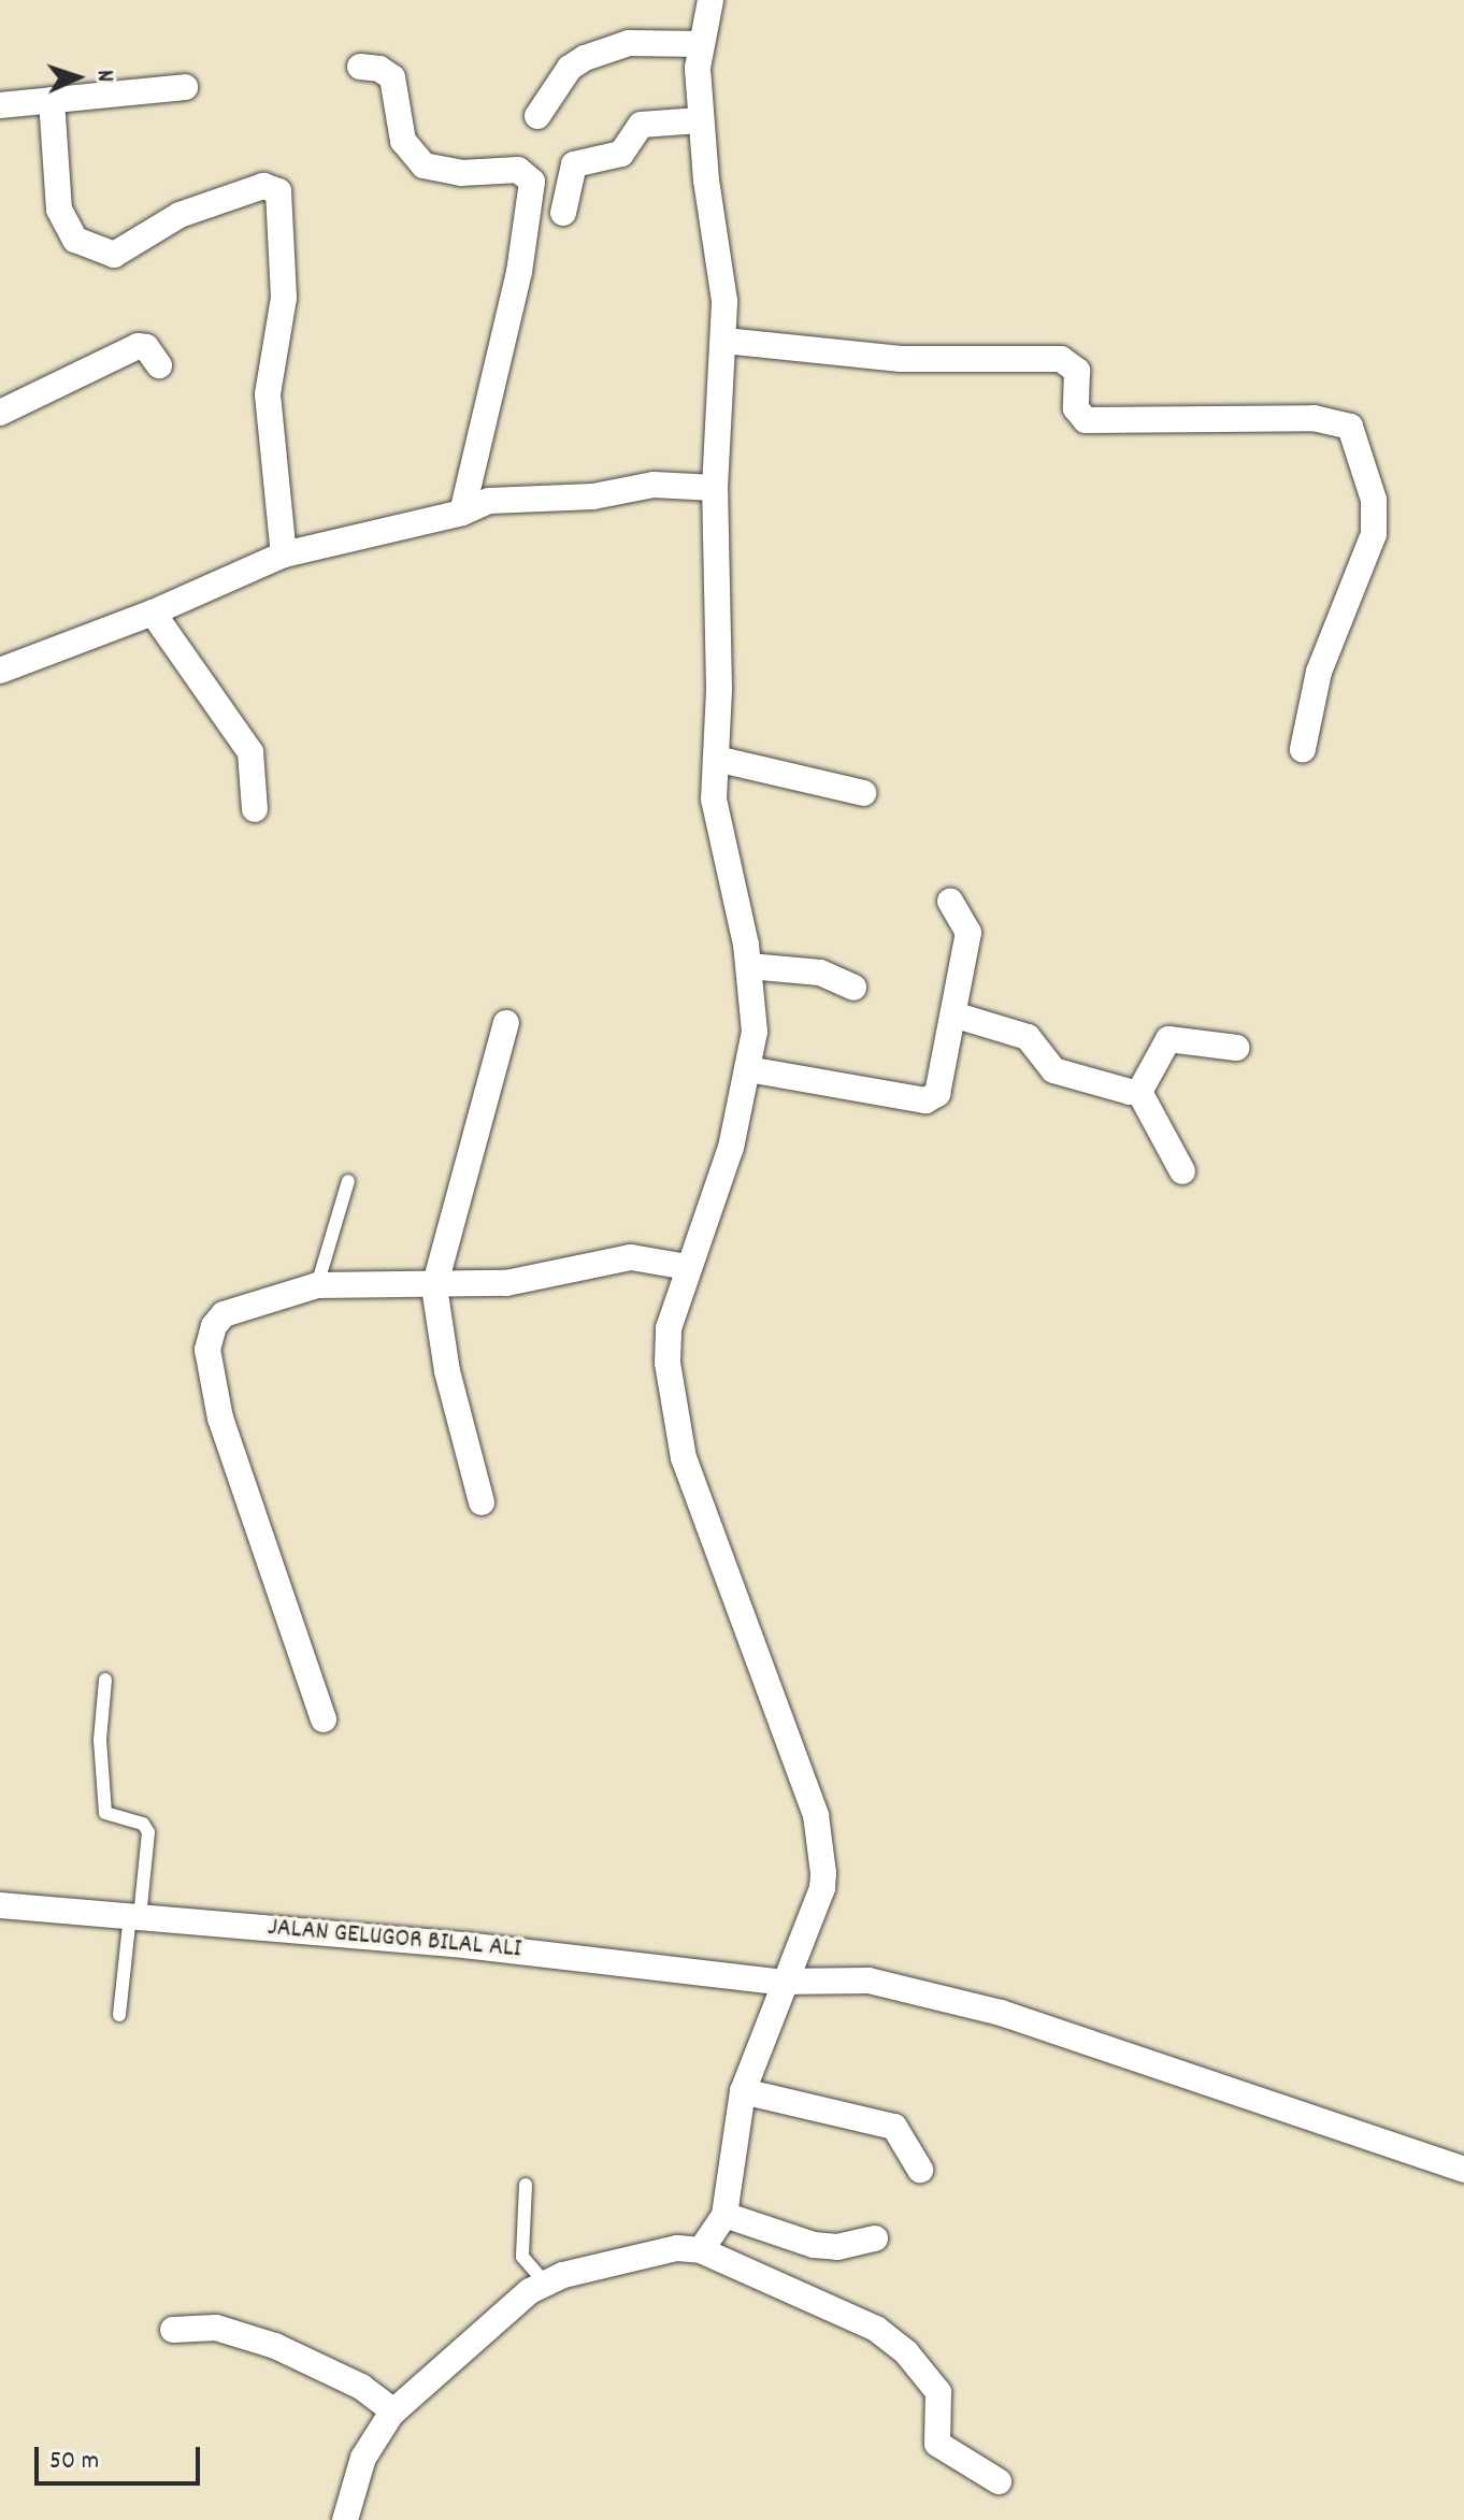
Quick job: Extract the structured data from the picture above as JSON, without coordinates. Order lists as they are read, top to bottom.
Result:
{
  "streets": {
    "street": ["JALAN GELUGOR BILAL ALI"]
  },
  "scale_bar": "50 m",
  "north": "right"
}
